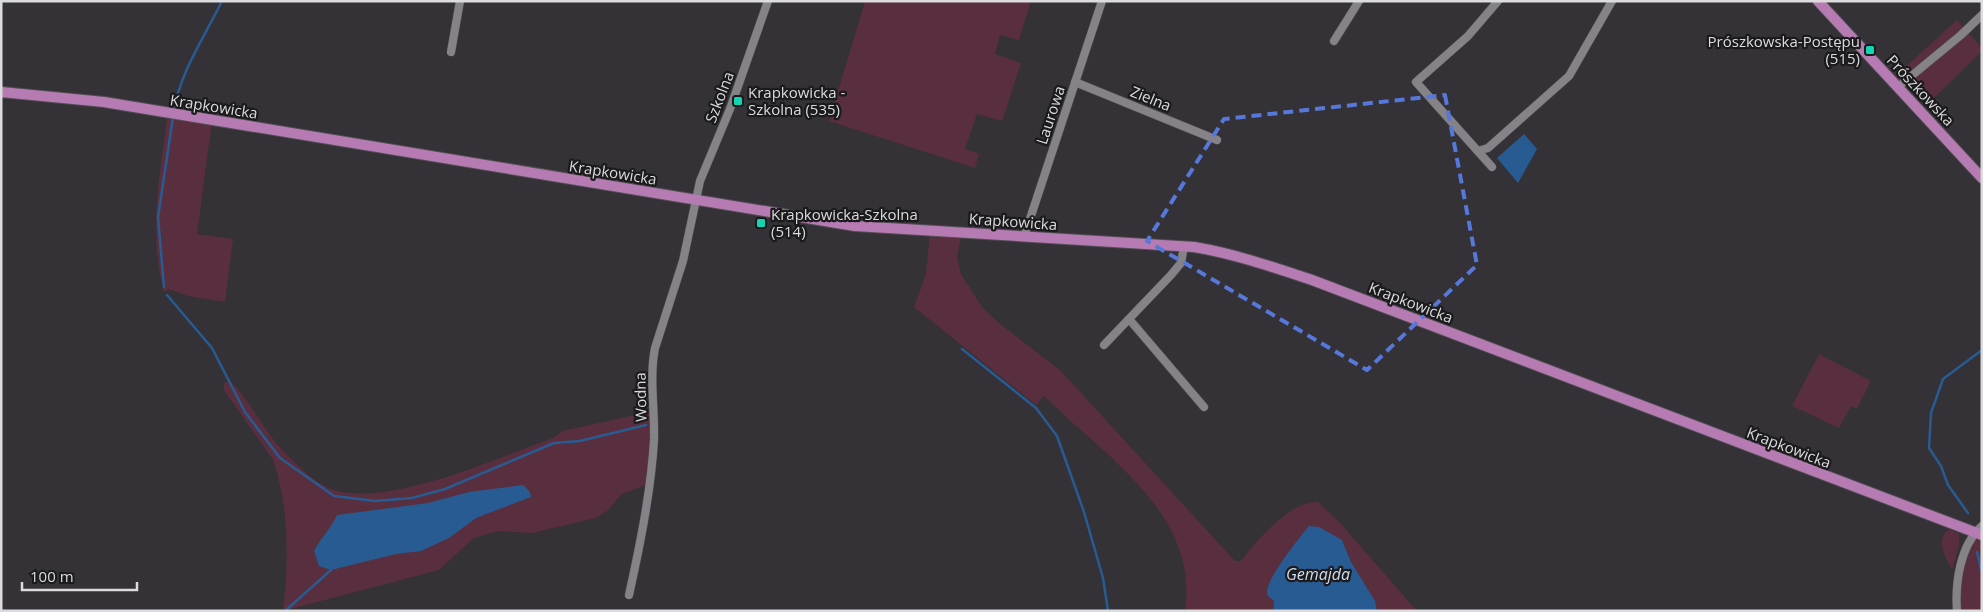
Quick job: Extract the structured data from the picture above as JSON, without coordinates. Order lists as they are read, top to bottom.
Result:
{
  "streets": {
    "main road": ["Prószkowska", "Krapkowicka"],
    "street": [
      "Szkolna",
      "Zielna",
      "Laurowa",
      "Wodna"
    ]
  },
  "crossings": [
    ["Szkolna", "Krapkowicka"],
    ["Szkolna", "Wodna"],
    ["Zielna", "Laurowa"],
    ["Krapkowicka", "Laurowa"],
    ["Krapkowicka", "Wodna"]
  ],
  "water": ["Gemajda"],
  "places": {
    "transit": ["Prószkowska-Postępu (515)", "Krapkowicka - Szkolna (535)", "Krapkowicka-Szkolna (514)"]
  },
  "scale_bar": "100 m"
}
